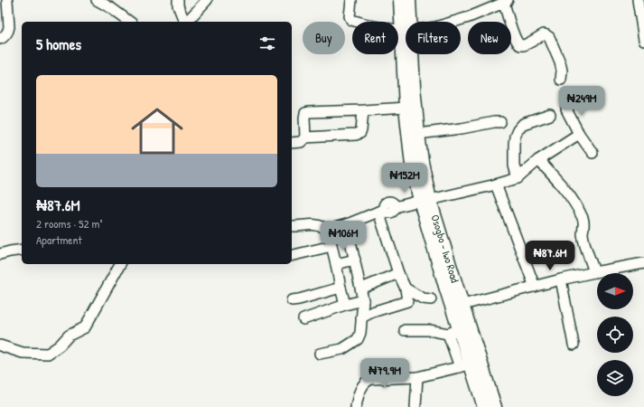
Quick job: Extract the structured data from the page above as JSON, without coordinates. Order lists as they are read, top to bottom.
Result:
{
  "streets": {
    "main road": ["Osogbo - Iwo Road"]
  },
  "north": "right",
  "page": {
    "chip": [
      "Buy",
      "Rent",
      "Filters",
      "New"
    ],
    "heading": "5 homes",
    "list": [
      {
        "name": "₦87.6M",
        "note": "2 rooms · 52 m² · Apartment"
      }
    ],
    "price": [
      "₦249M",
      "₦152M",
      "₦106M",
      "₦87.6M",
      "₦79.9M"
    ]
  }
}
